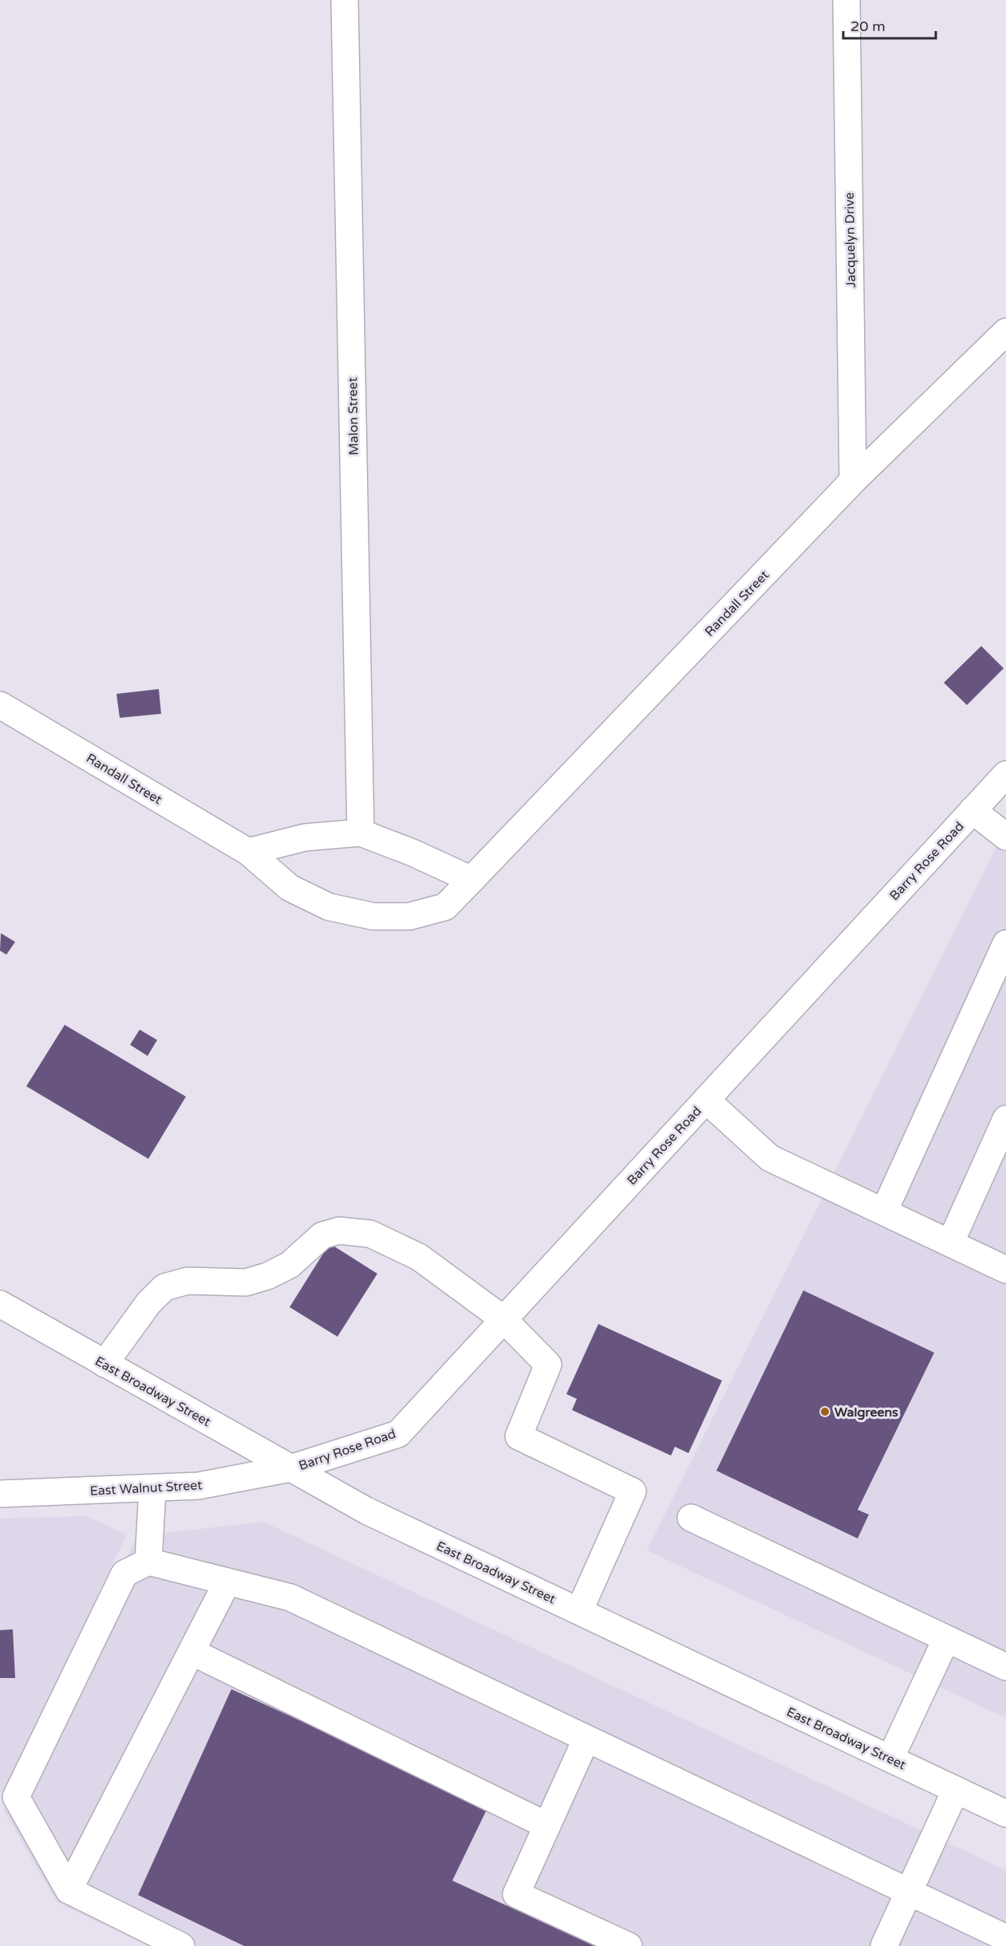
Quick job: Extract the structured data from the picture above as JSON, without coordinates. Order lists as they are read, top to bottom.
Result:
{
  "streets": {
    "street": [
      "Jacquelyn Drive",
      "Malon Street",
      "Randall Street",
      "Barry Rose Road",
      "East Broadway Street",
      "East Walnut Street"
    ]
  },
  "crossings": [
    ["Jacquelyn Drive", "Randall Street"],
    ["Barry Rose Road", "East Broadway Street"],
    ["Barry Rose Road", "East Walnut Street"],
    ["East Broadway Street", "East Walnut Street"]
  ],
  "places": ["Walgreens"],
  "scale_bar": "20 m"
}
